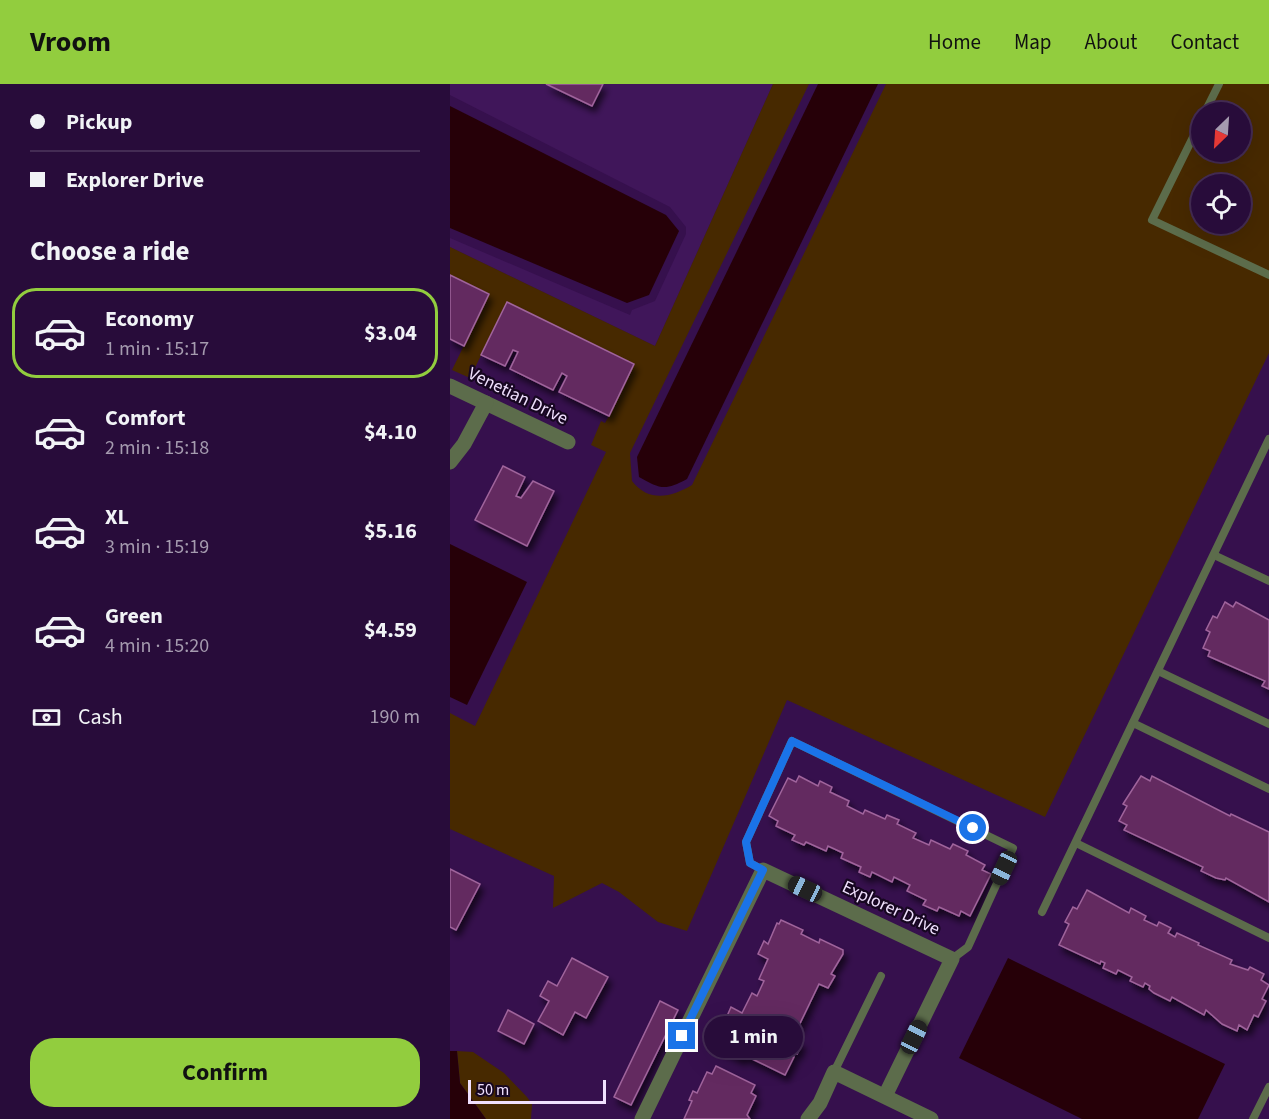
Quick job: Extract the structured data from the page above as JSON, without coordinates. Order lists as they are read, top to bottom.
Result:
{
  "streets": {
    "street": ["Venetian Drive", "Explorer Drive"]
  },
  "scale_bar": "50 m",
  "north": "bottom left",
  "page": {
    "header": "Vroom",
    "nav": [
      "Home",
      "Map",
      "About",
      "Contact"
    ],
    "banner": ["Pickup", "Explorer Drive"],
    "heading": "Choose a ride",
    "list": [
      {
        "name": "Economy",
        "note": "1 min · 15:17",
        "value": "$3.04"
      },
      {
        "name": "Comfort",
        "note": "2 min · 15:18",
        "value": "$4.10"
      },
      {
        "name": "XL",
        "note": "3 min · 15:19",
        "value": "$5.16"
      },
      {
        "name": "Green",
        "note": "4 min · 15:20",
        "value": "$4.59"
      }
    ],
    "pay": ["Cash", "190 m"],
    "bubble": "1 min",
    "buttons": "Confirm",
    "scale": "50 m"
  }
}
